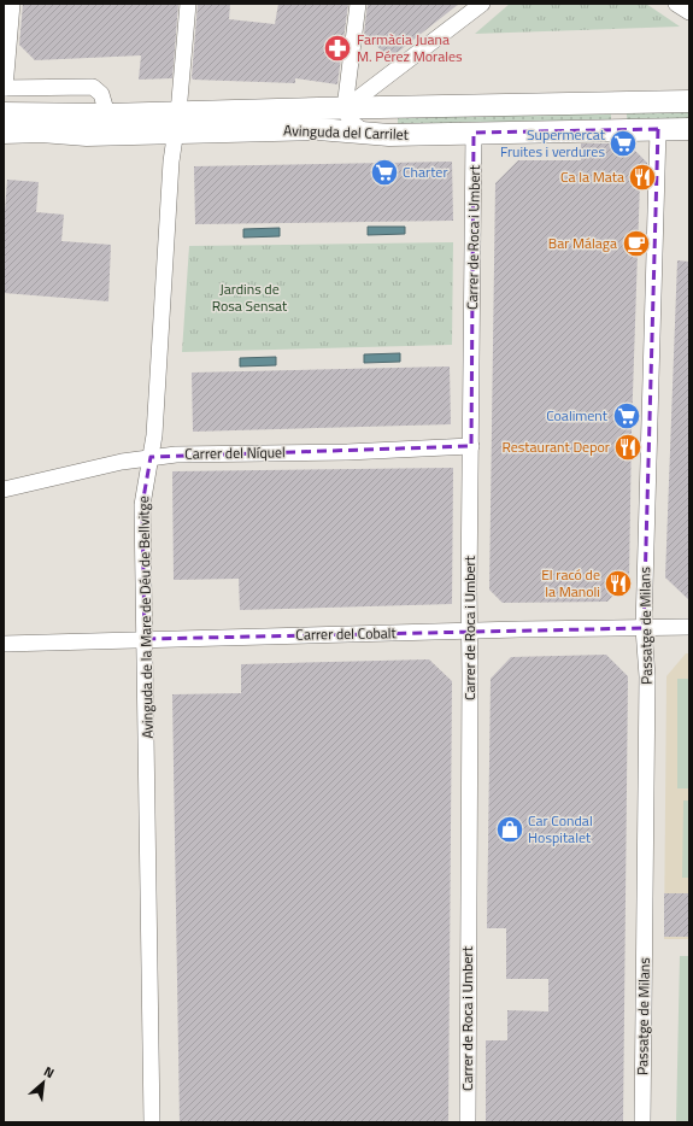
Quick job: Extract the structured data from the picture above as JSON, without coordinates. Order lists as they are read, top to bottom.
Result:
{
  "streets": {
    "main road": ["Avinguda del Carrilet"],
    "street": [
      "Carrer de Roca i Umbert",
      "Carrer del Níquel",
      "Avinguda de la Mare de Déu de Bellvitge",
      "Passatge de Milans",
      "Carrer del Cobalt"
    ]
  },
  "crossings": [
    ["Avinguda del Carrilet", "Carrer de Roca i Umbert"],
    ["Avinguda del Carrilet", "Avinguda de la Mare de Déu de Bellvitge"],
    ["Avinguda del Carrilet", "Passatge de Milans"],
    ["Carrer de Roca i Umbert", "Carrer del Níquel"],
    ["Carrer de Roca i Umbert", "Carrer del Cobalt"],
    ["Carrer del Níquel", "Avinguda de la Mare de Déu de Bellvitge"],
    ["Avinguda de la Mare de Déu de Bellvitge", "Carrer del Cobalt"],
    ["Passatge de Milans", "Carrer del Cobalt"]
  ],
  "parks": ["Jardins de Rosa Sensat"],
  "places": {
    "pharmacy": ["Farmàcia Juana M. Pérez Morales"],
    "supermarket": ["Supermercat Fruites i verdures", "Charter", "Coaliment"],
    "restaurant": ["Ca la Mata", "Restaurant Depor", "El racó de la Manoli"],
    "cafe": ["Bar Málaga"],
    "shop": ["Car Condal Hospitalet"]
  },
  "north": "top right"
}
